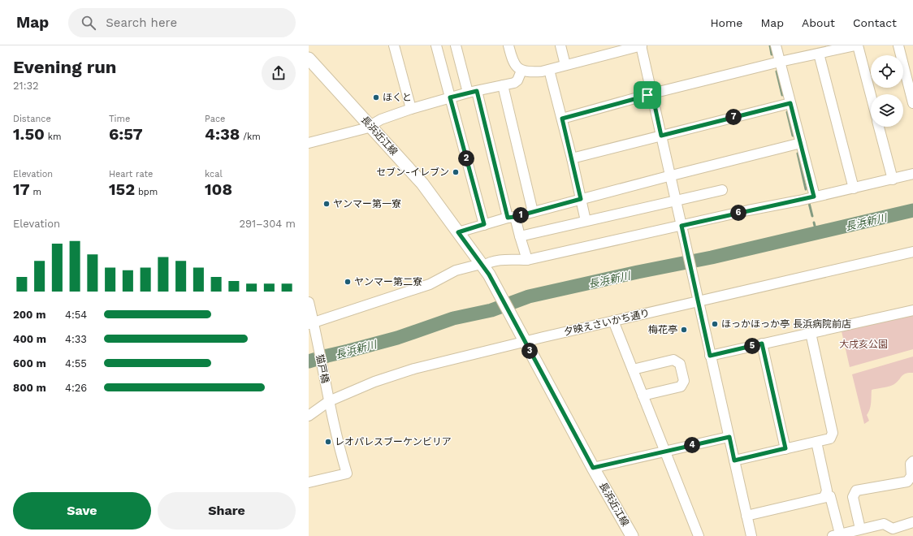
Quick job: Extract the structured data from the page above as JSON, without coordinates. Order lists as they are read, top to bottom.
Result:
{
  "streets": {
    "main road": ["長浜近江線"],
    "street": ["夕映えさいかち通り", "猫戸橋"]
  },
  "crossings": [
    ["長浜近江線", "夕映えさいかち通り"],
    ["夕映えさいかち通り", "猫戸橋"]
  ],
  "water": ["長浜新川"],
  "parks": ["大戌亥公園"],
  "places": [
    "ほくと",
    "セブン-イレブン",
    "ヤンマー第一寮",
    "ヤンマー第二寮",
    "ほっかほっか亭 長浜病院前店",
    "梅花亭",
    "レオパレスブーケンビリア"
  ],
  "page": {
    "header": "Map",
    "search": "Search here",
    "nav": [
      "Home",
      "Map",
      "About",
      "Contact"
    ],
    "heading": ["Evening run", "21:32"],
    "stats": [
      ["Distance", "1.50 km"],
      ["Time", "6:57"],
      ["Pace", "4:38 /km"],
      ["Elevation", "17 m"],
      ["Heart rate", "152 bpm"],
      ["kcal", "108"]
    ],
    "pins": [
      "7",
      "2",
      "6",
      "1",
      "5",
      "3",
      "4"
    ],
    "chart": ["Elevation", "291–304 m"],
    "list": [
      {
        "name": "200 m",
        "note": "4:54"
      },
      {
        "name": "400 m",
        "note": "4:33"
      },
      {
        "name": "600 m",
        "note": "4:55"
      },
      {
        "name": "800 m",
        "note": "4:26"
      }
    ],
    "buttons": ["Save", "Share"]
  }
}
